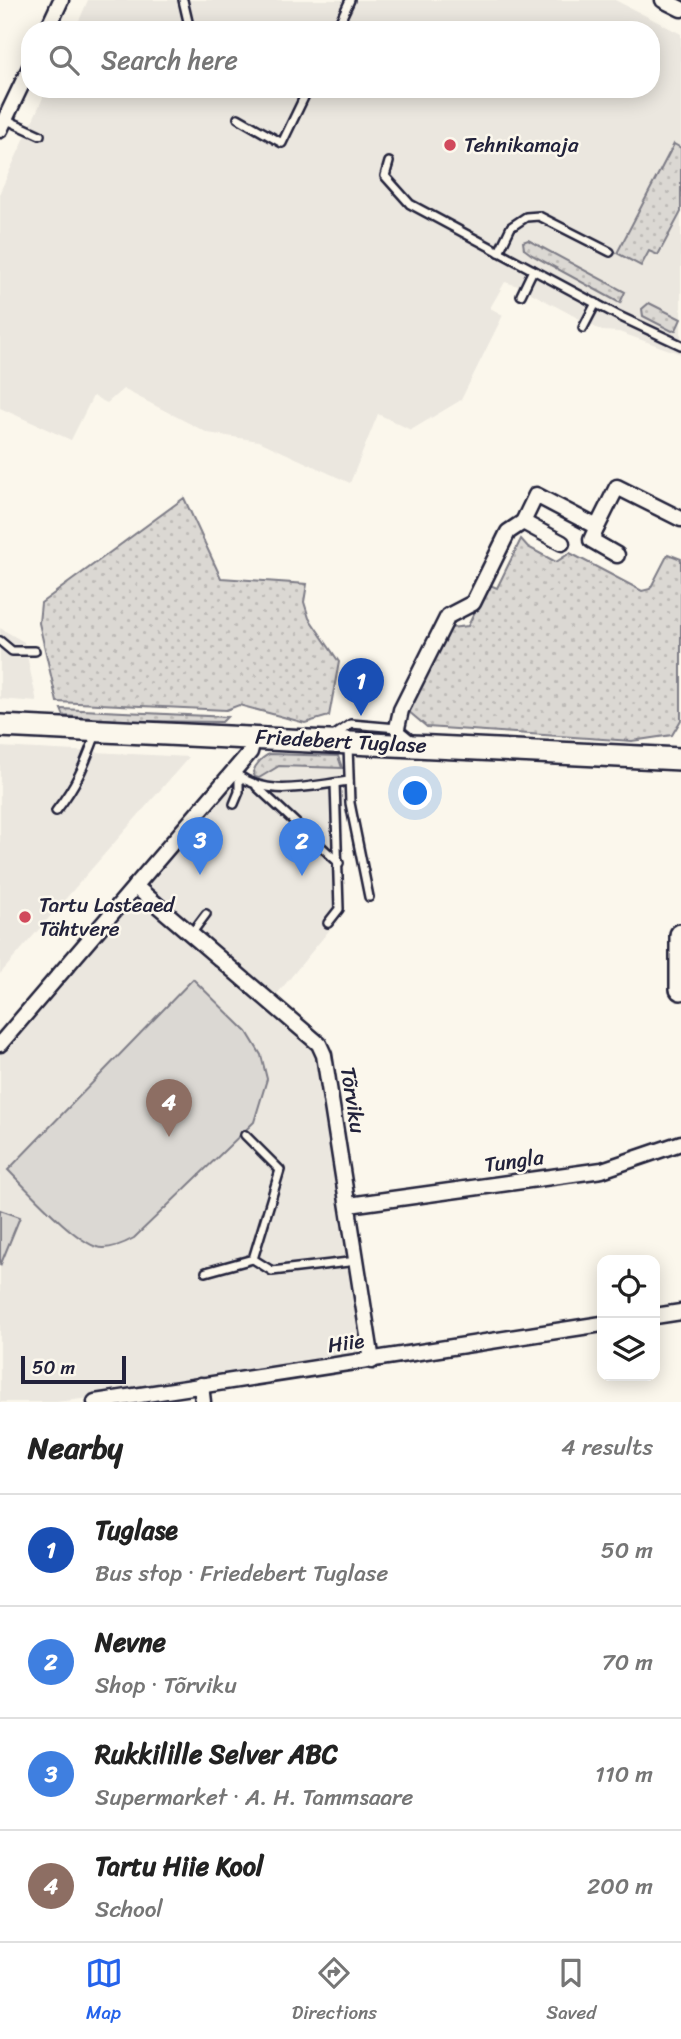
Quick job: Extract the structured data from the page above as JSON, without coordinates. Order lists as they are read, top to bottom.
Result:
{
  "streets": {
    "street": [
      "Friedebert Tuglase",
      "Tõrviku",
      "Tungla",
      "Hiie"
    ]
  },
  "crossings": [
    ["Tõrviku", "Tungla"],
    ["Tõrviku", "Hiie"]
  ],
  "places": ["Tehnikamaja", "Tartu Lasteaed Tähtvere"],
  "scale_bar": "50 m",
  "page": {
    "search": "Search here",
    "pins": [
      "1",
      "3",
      "2",
      "4"
    ],
    "scale": "50 m",
    "heading": ["Nearby", "4 results"],
    "list": [
      {
        "mark": "1",
        "name": "Tuglase",
        "note": "Bus stop · Friedebert Tuglase",
        "value": "50 m"
      },
      {
        "mark": "2",
        "name": "Nevne",
        "note": "Shop · Tõrviku",
        "value": "70 m"
      },
      {
        "mark": "3",
        "name": "Rukkilille Selver ABC",
        "note": "Supermarket · A. H. Tammsaare",
        "value": "110 m"
      },
      {
        "mark": "4",
        "name": "Tartu Hiie Kool",
        "note": "School",
        "value": "200 m"
      }
    ],
    "nav": ["Map", "Directions", "Saved"]
  }
}
